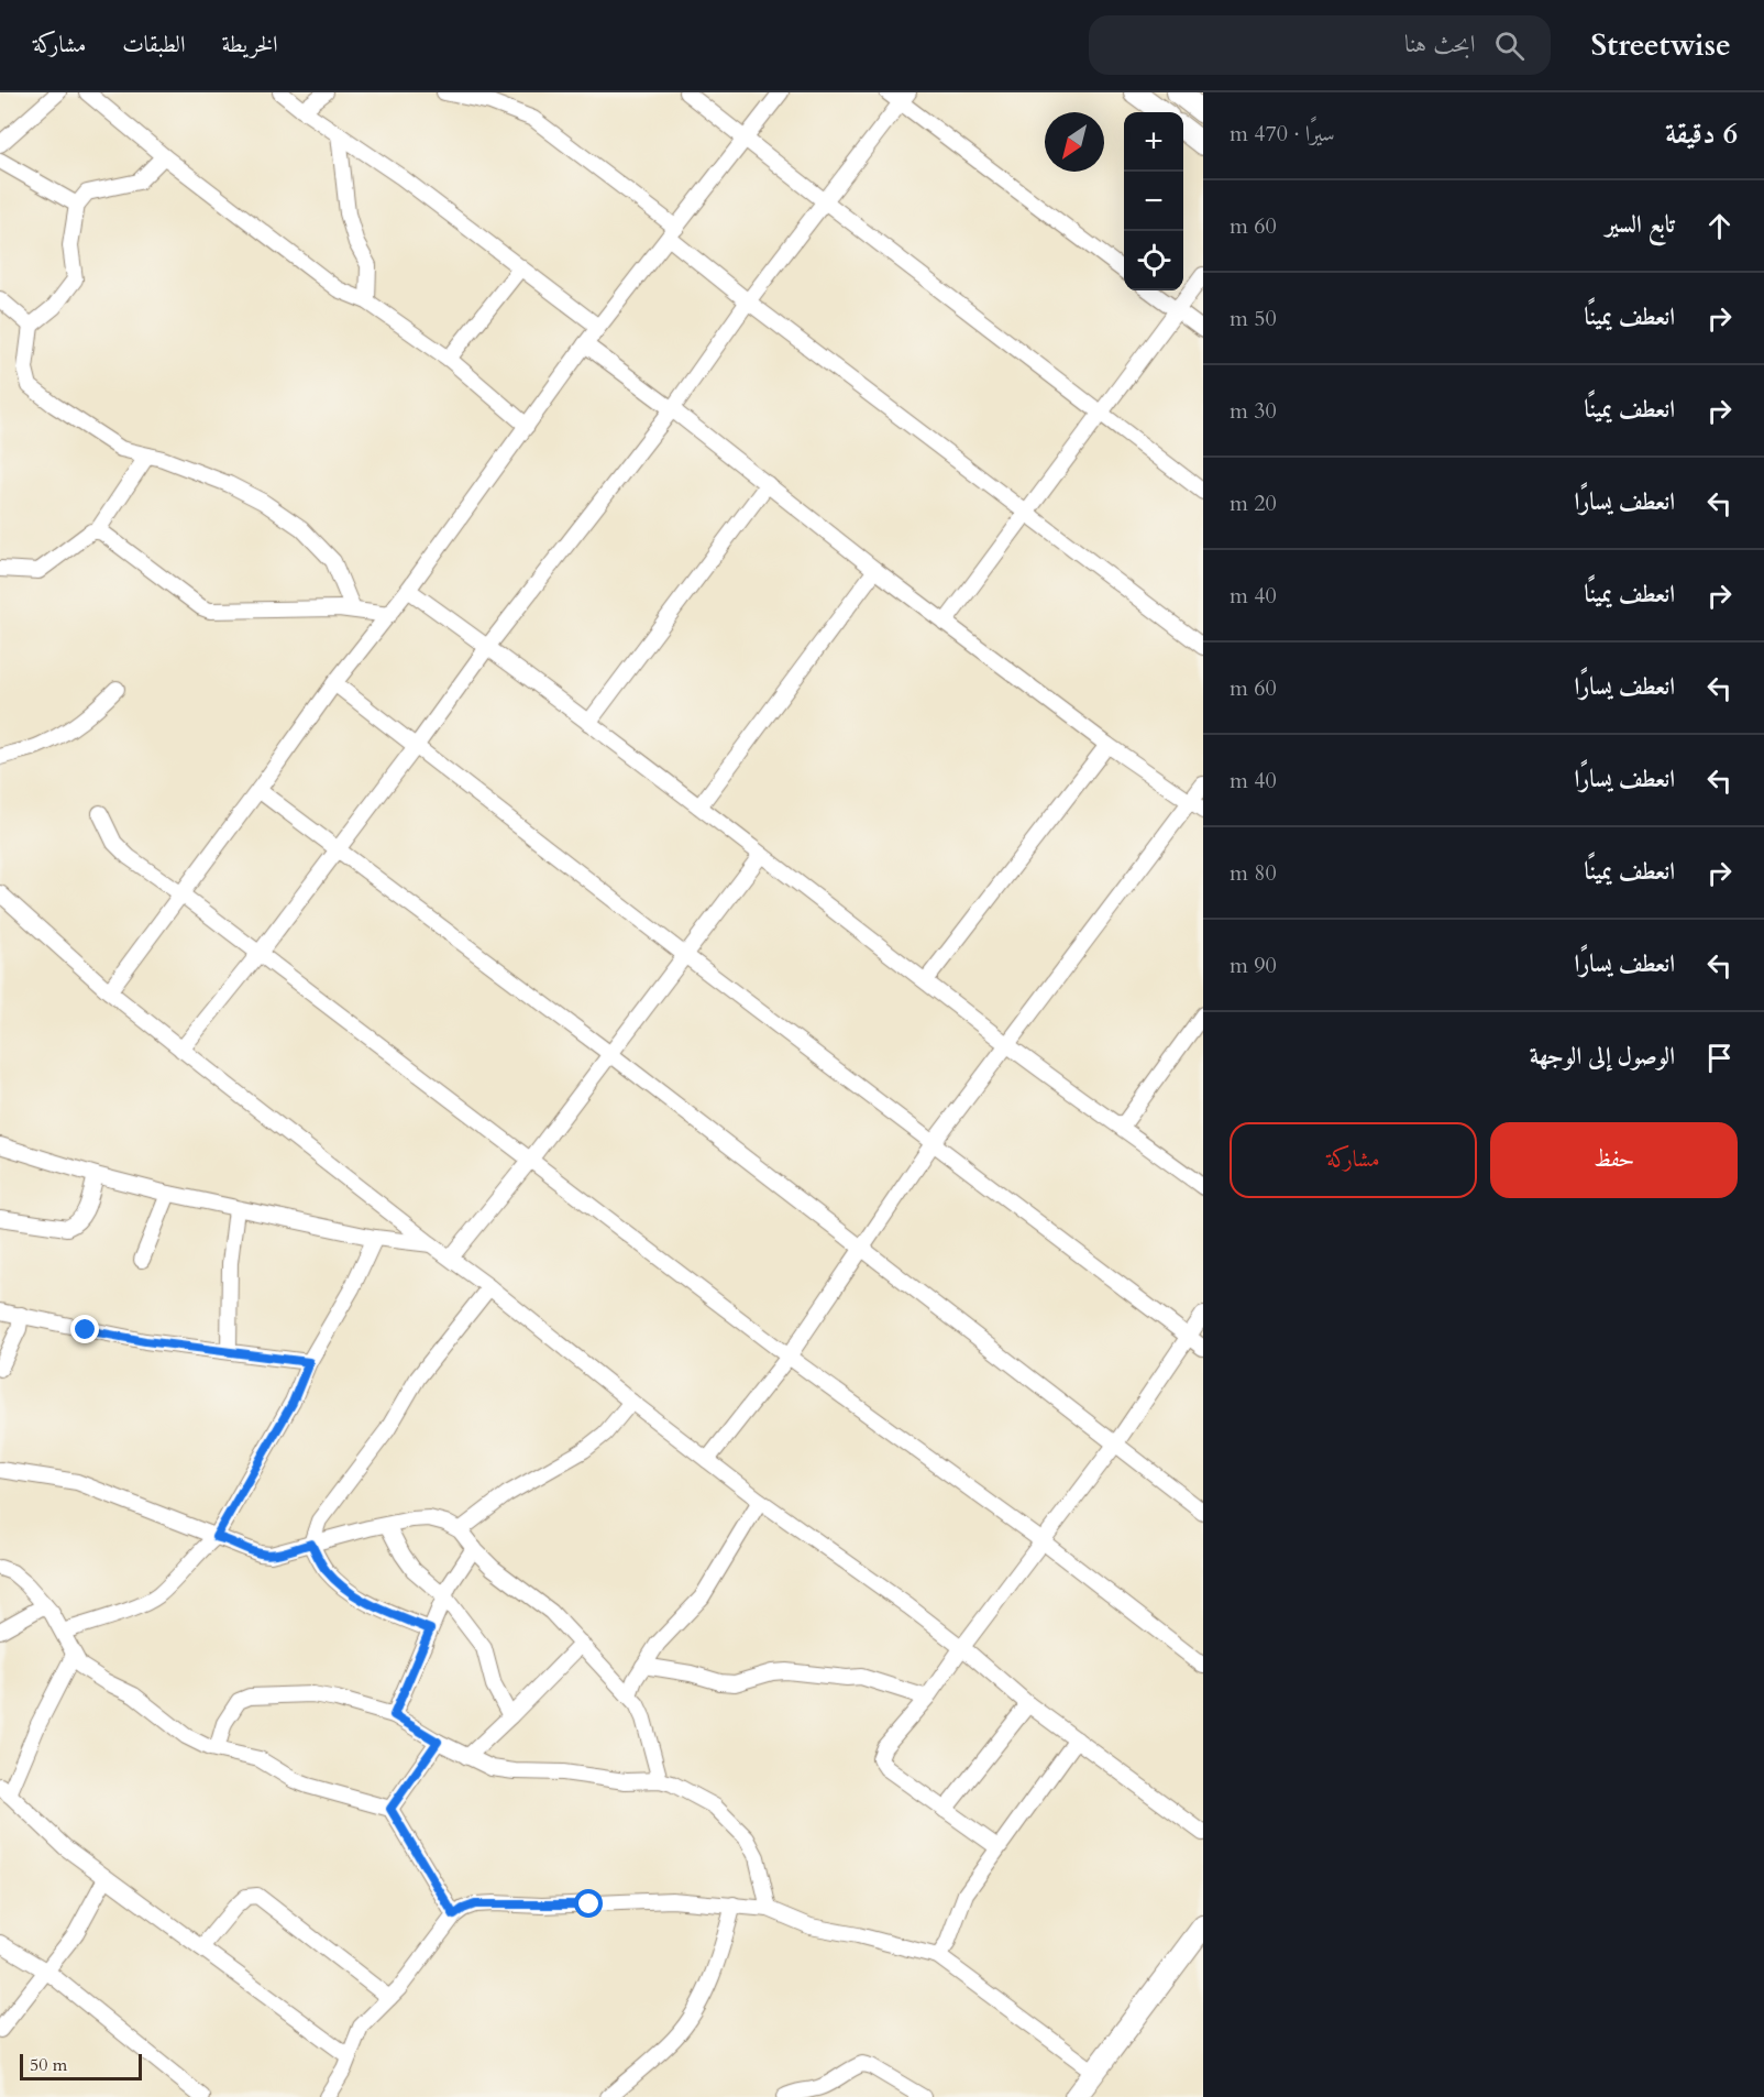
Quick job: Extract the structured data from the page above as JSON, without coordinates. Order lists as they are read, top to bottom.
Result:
{
  "scale_bar": "50 m",
  "north": "bottom left",
  "page": {
    "header": "Streetwise",
    "search": "ابحث هنا",
    "nav": ["الخريطة", "الطبقات", "مشاركة"],
    "heading": ["6 دقيقة", "سيرًا · 470 m"],
    "map_buttons": ["+", "−"],
    "list": [
      ["تابع السير", "60 m"],
      ["انعطف يمينًا", "50 m"],
      ["انعطف يمينًا", "30 m"],
      ["انعطف يسارًا", "20 m"],
      ["انعطف يمينًا", "40 m"],
      ["انعطف يسارًا", "60 m"],
      ["انعطف يسارًا", "40 m"],
      ["انعطف يمينًا", "80 m"],
      ["انعطف يسارًا", "90 m"],
      "الوصول إلى الوجهة"
    ],
    "buttons": ["حفظ", "مشاركة"],
    "scale": "50 m"
  }
}
